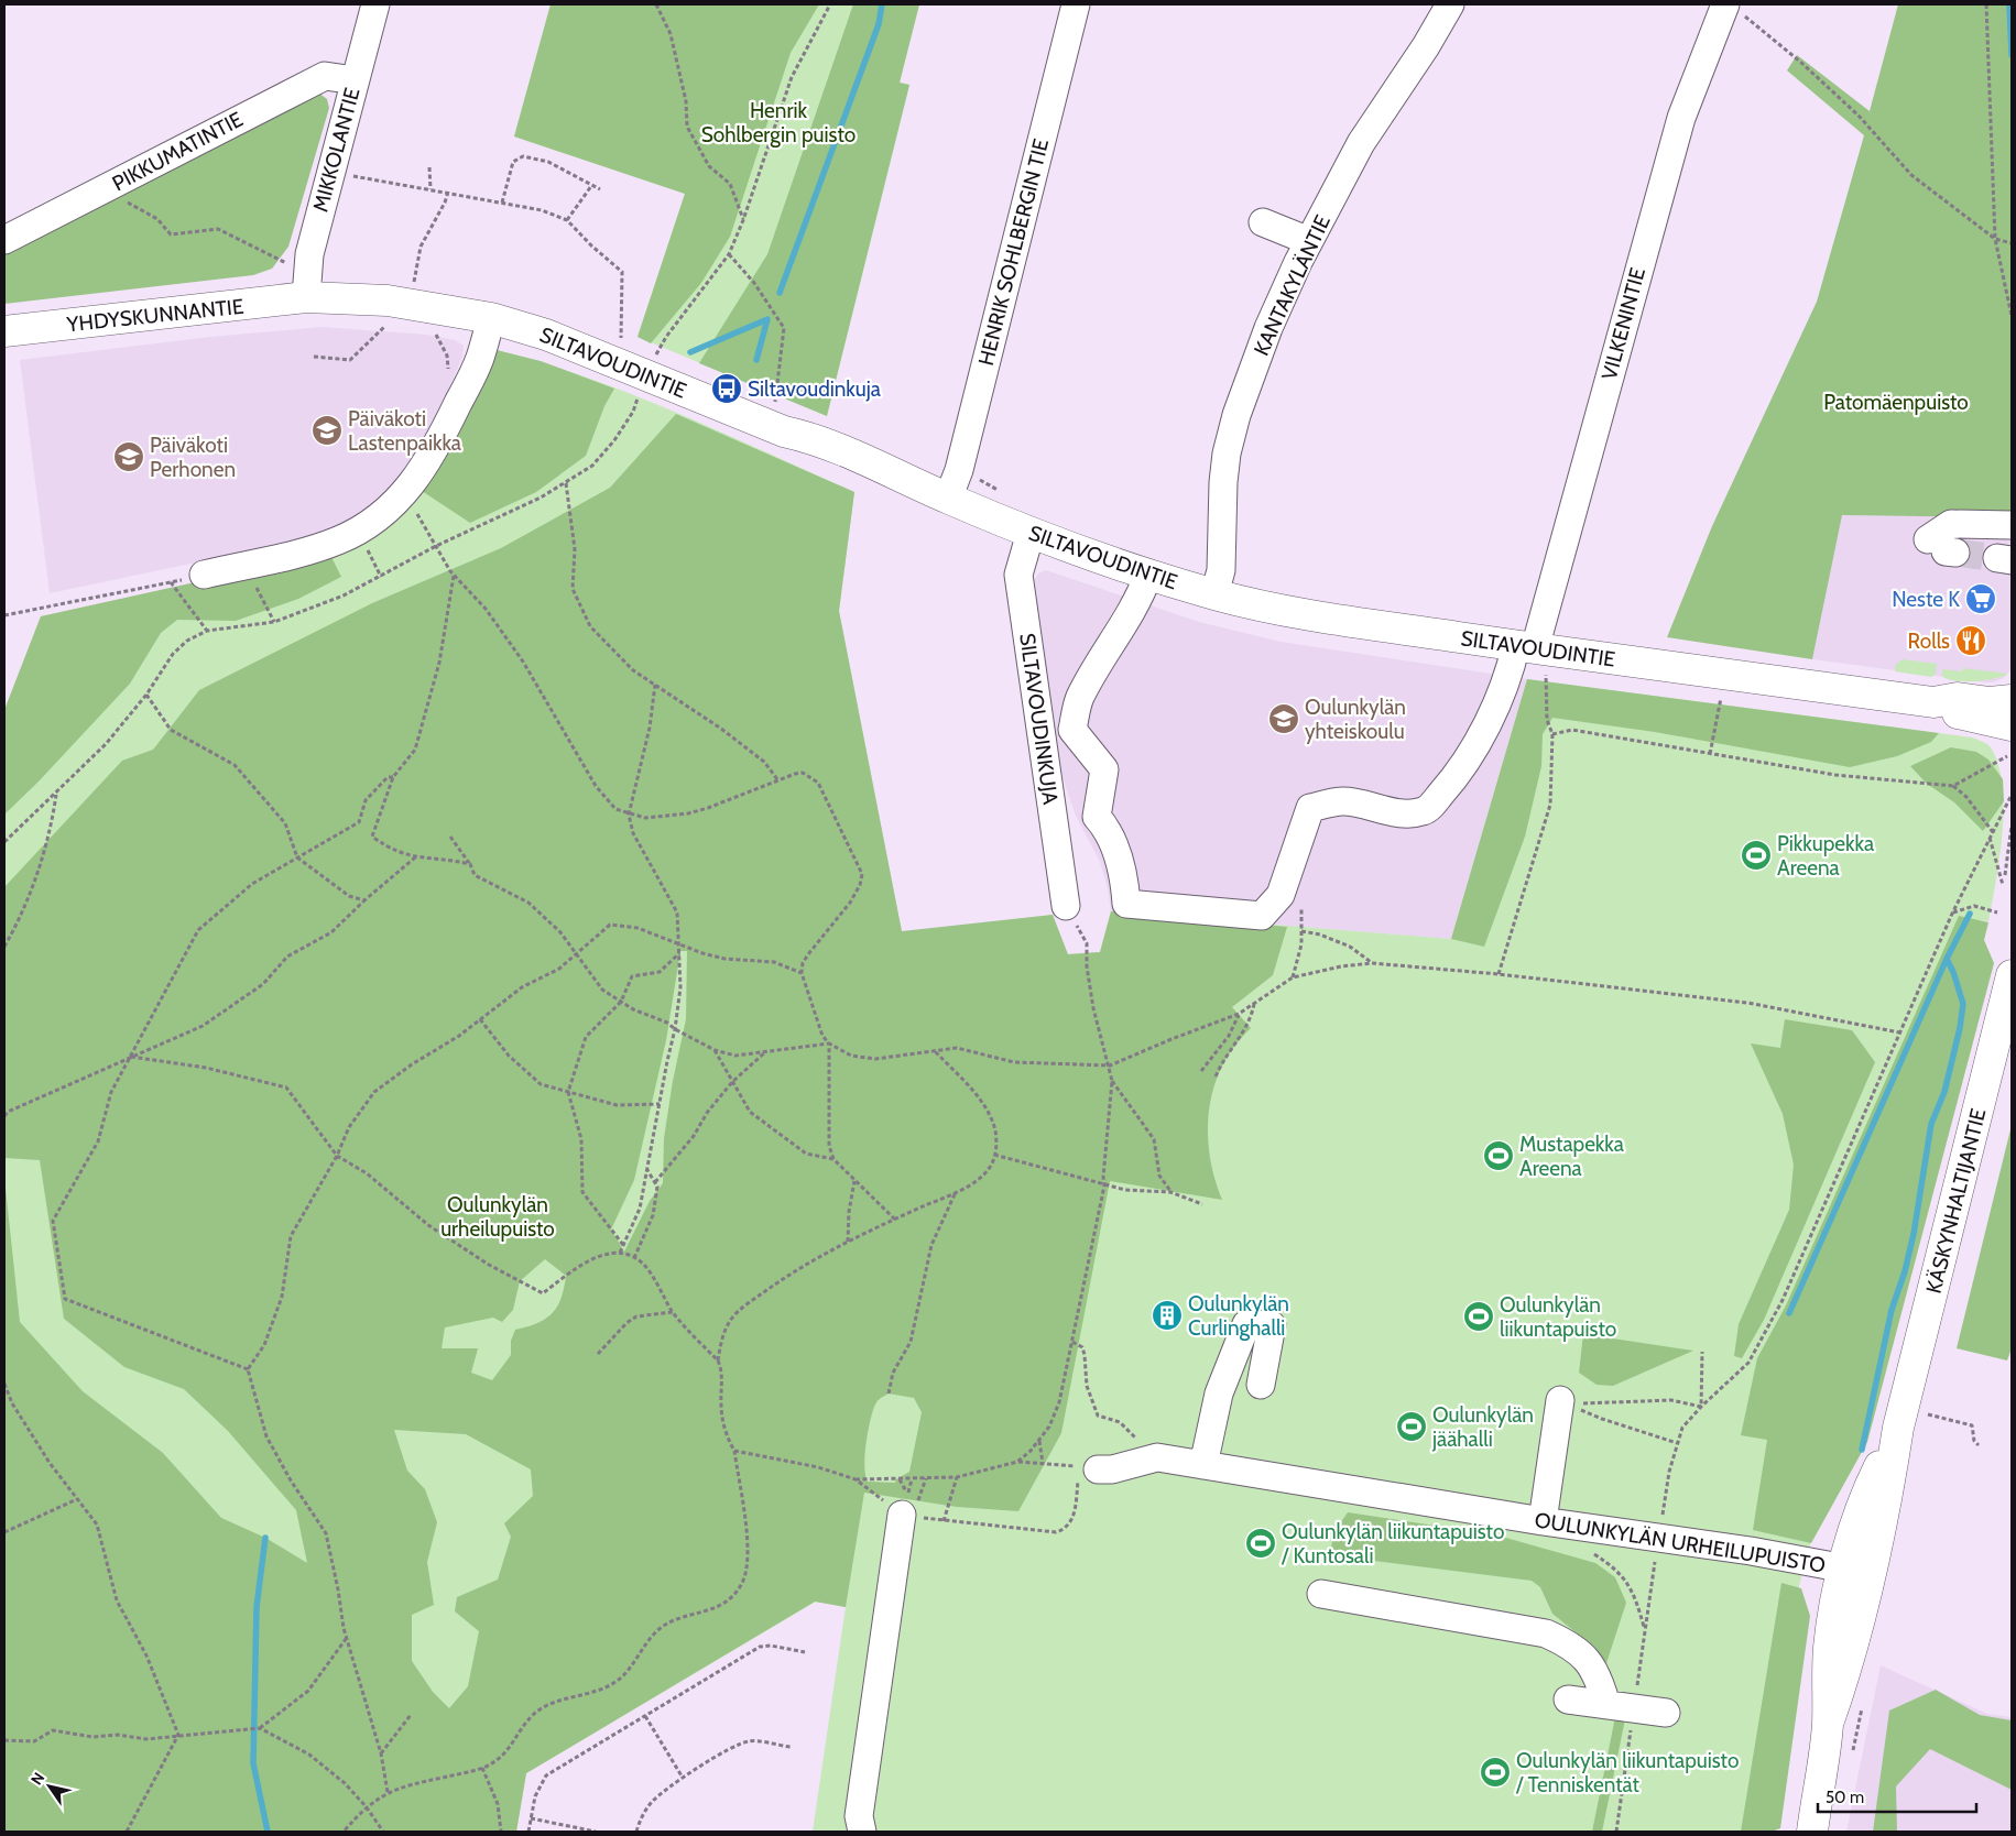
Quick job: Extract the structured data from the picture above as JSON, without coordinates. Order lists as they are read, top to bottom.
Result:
{
  "streets": {
    "main road": ["YHDYSKUNNANTIE", "SILTAVOUDINTIE", "KÄSKYNHALTIJANTIE"],
    "street": [
      "MIKKOLANTIE",
      "PIKKUMATINTIE",
      "HENRIK SOHLBERGIN TIE",
      "KANTAKYLÄNTIE",
      "VILKENINTIE",
      "SILTAVOUDINKUJA",
      "OULUNKYLÄN URHEILUPUISTO"
    ]
  },
  "crossings": [
    ["MIKKOLANTIE", "PIKKUMATINTIE"],
    ["MIKKOLANTIE", "YHDYSKUNNANTIE"],
    ["MIKKOLANTIE", "SILTAVOUDINTIE"],
    ["HENRIK SOHLBERGIN TIE", "SILTAVOUDINTIE"],
    ["KANTAKYLÄNTIE", "SILTAVOUDINTIE"],
    ["YHDYSKUNNANTIE", "SILTAVOUDINTIE"],
    ["VILKENINTIE", "SILTAVOUDINTIE"],
    ["SILTAVOUDINTIE", "SILTAVOUDINKUJA"],
    ["KÄSKYNHALTIJANTIE", "OULUNKYLÄN URHEILUPUISTO"]
  ],
  "parks": ["Henrik Sohlbergin puisto", "Patomäenpuisto", "Oulunkylän urheilupuisto"],
  "places": {
    "bus stop": ["Siltavoudinkuja"],
    "school or university": ["Päiväkoti Lastenpaikka", "Päiväkoti Perhonen", "Oulunkylän yhteiskoulu"],
    "supermarket": ["Neste K"],
    "restaurant": ["Rolls"],
    "sports": [
      "Pikkupekka Areena",
      "Mustapekka Areena",
      "Oulunkylän liikuntapuisto",
      "Oulunkylän jäähalli",
      "Oulunkylän liikuntapuisto / Kuntosali",
      "Oulunkylän liikuntapuisto / Tenniskentät"
    ],
    "building": ["Oulunkylän Curlinghalli"]
  },
  "scale_bar": "50 m",
  "north": "top left"
}
